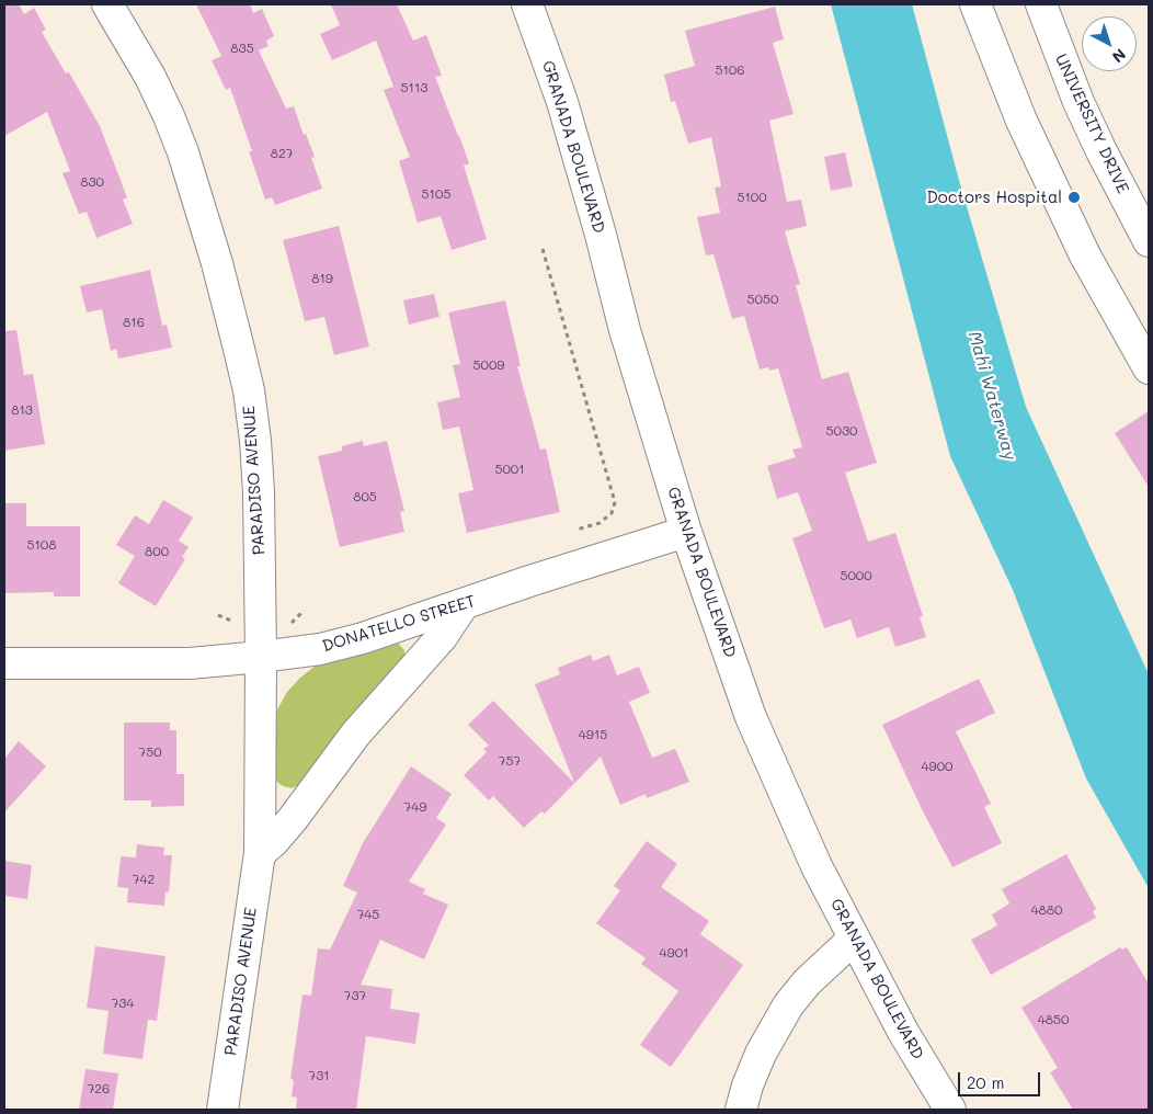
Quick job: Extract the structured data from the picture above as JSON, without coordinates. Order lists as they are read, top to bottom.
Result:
{
  "streets": {
    "street": [
      "UNIVERSITY DRIVE",
      "GRANADA BOULEVARD",
      "PARADISO AVENUE",
      "DONATELLO STREET"
    ]
  },
  "crossings": [
    ["GRANADA BOULEVARD", "DONATELLO STREET"],
    ["PARADISO AVENUE", "DONATELLO STREET"]
  ],
  "water": ["Mahi Waterway"],
  "places": ["Doctors Hospital"],
  "house_numbers": [
    "835",
    "5106",
    "5113",
    "827",
    "830",
    "5105",
    "5100",
    "819",
    "5050",
    "816",
    "5009",
    "813",
    "5030",
    "5001",
    "805",
    "5108",
    "800",
    "5000",
    "4915",
    "750",
    "757",
    "4900",
    "749",
    "742",
    "4880",
    "745",
    "4901",
    "737",
    "734",
    "4850",
    "731",
    "726"
  ],
  "scale_bar": "20 m",
  "north": "bottom right"
}
